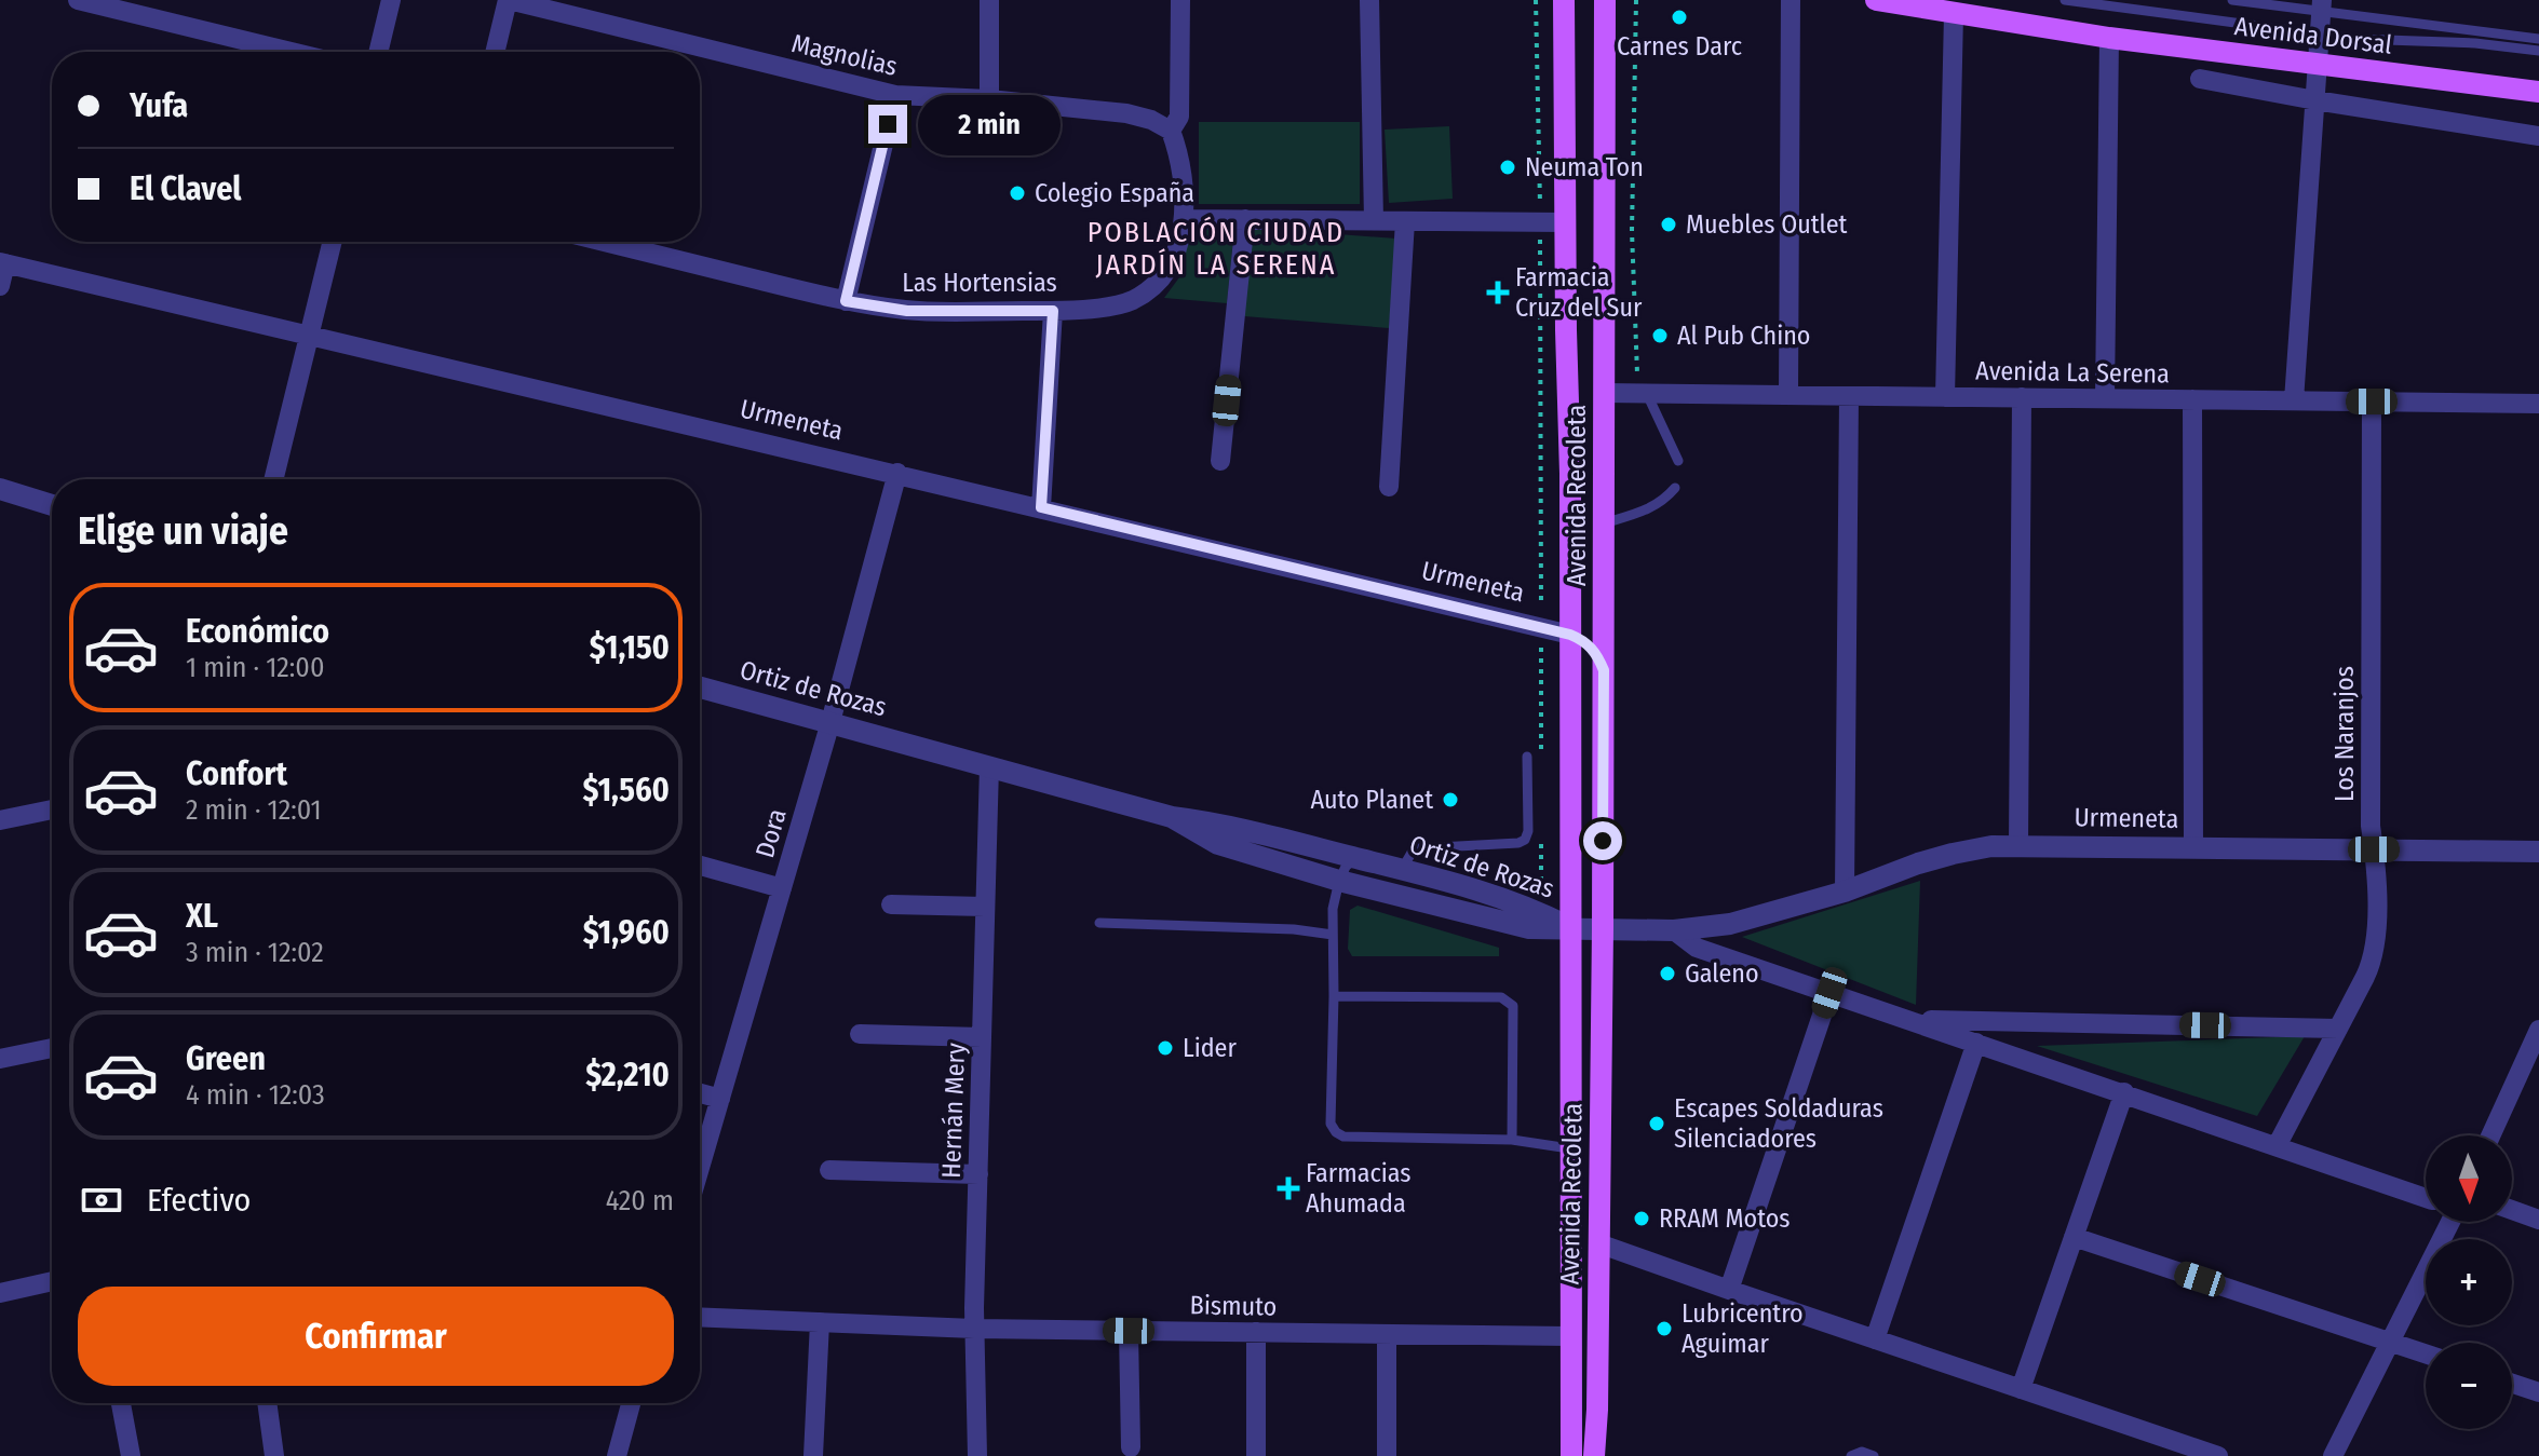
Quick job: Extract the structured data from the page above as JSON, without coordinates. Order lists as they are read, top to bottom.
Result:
{
  "streets": {
    "main road": ["Avenida Dorsal", "Avenida Recoleta"],
    "street": [
      "Magnolias",
      "Las Hortensias",
      "Avenida La Serena",
      "Urmeneta",
      "Ortiz de Rozas",
      "Los Naranjos",
      "Dora",
      "Hernán Mery",
      "Bismuto"
    ]
  },
  "crossings": [
    ["Avenida La Serena", "Avenida Recoleta"],
    ["Avenida La Serena", "Los Naranjos"],
    ["Urmeneta", "Avenida Recoleta"],
    ["Urmeneta", "Ortiz de Rozas"],
    ["Urmeneta", "Los Naranjos"],
    ["Urmeneta", "Dora"],
    ["Avenida Recoleta", "Ortiz de Rozas"],
    ["Avenida Recoleta", "Bismuto"],
    ["Ortiz de Rozas", "Dora"],
    ["Ortiz de Rozas", "Hernán Mery"],
    ["Hernán Mery", "Bismuto"]
  ],
  "districts": ["POBLACIÓN CIUDAD JARDÍN LA SERENA"],
  "places": {
    "other": [
      "Carnes Darc",
      "Neuma Ton",
      "Colegio España",
      "Muebles Outlet",
      "Al Pub Chino",
      "Auto Planet",
      "Galeno",
      "Lider",
      "Escapes Soldaduras Silenciadores",
      "RRAM Motos",
      "Lubricentro Aguimar"
    ],
    "health": ["Farmacia Cruz del Sur", "Farmacias Ahumada"]
  },
  "north": "bottom",
  "page": {
    "banner": ["Yufa", "El Clavel"],
    "bubble": "2 min",
    "heading": "Elige un viaje",
    "list": [
      {
        "name": "Económico",
        "note": "1 min · 12:00",
        "value": "$1,150"
      },
      {
        "name": "Confort",
        "note": "2 min · 12:01",
        "value": "$1,560"
      },
      {
        "name": "XL",
        "note": "3 min · 12:02",
        "value": "$1,960"
      },
      {
        "name": "Green",
        "note": "4 min · 12:03",
        "value": "$2,210"
      }
    ],
    "map_buttons": ["+", "−"],
    "pay": ["Efectivo", "420 m"],
    "buttons": "Confirmar"
  }
}
